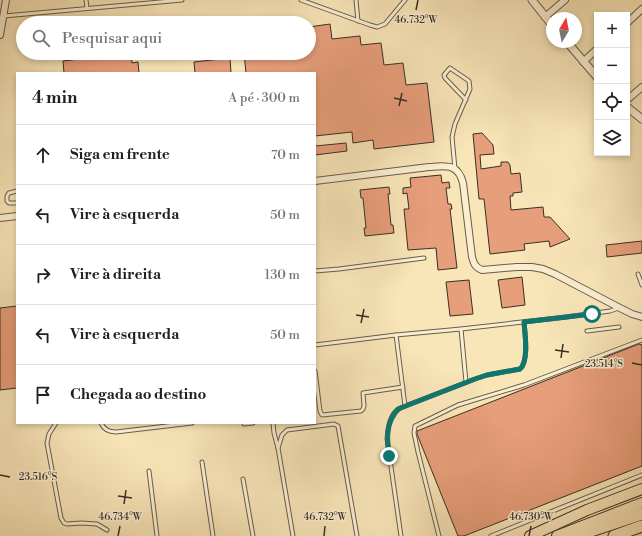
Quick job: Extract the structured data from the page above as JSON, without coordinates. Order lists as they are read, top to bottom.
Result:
{
  "north": "top",
  "page": {
    "map_buttons": ["+", "−"],
    "search": "Pesquisar aqui",
    "heading": ["4 min", "A pé · 300 m"],
    "list": [
      ["Siga em frente", "70 m"],
      ["Vire à esquerda", "50 m"],
      ["Vire à direita", "130 m"],
      ["Vire à esquerda", "50 m"],
      "Chegada ao destino"
    ]
  },
  "coordinates": [
    "46.732°W",
    "23.514°S",
    "23.516°S",
    "46.734°W",
    "46.730°W"
  ]
}
